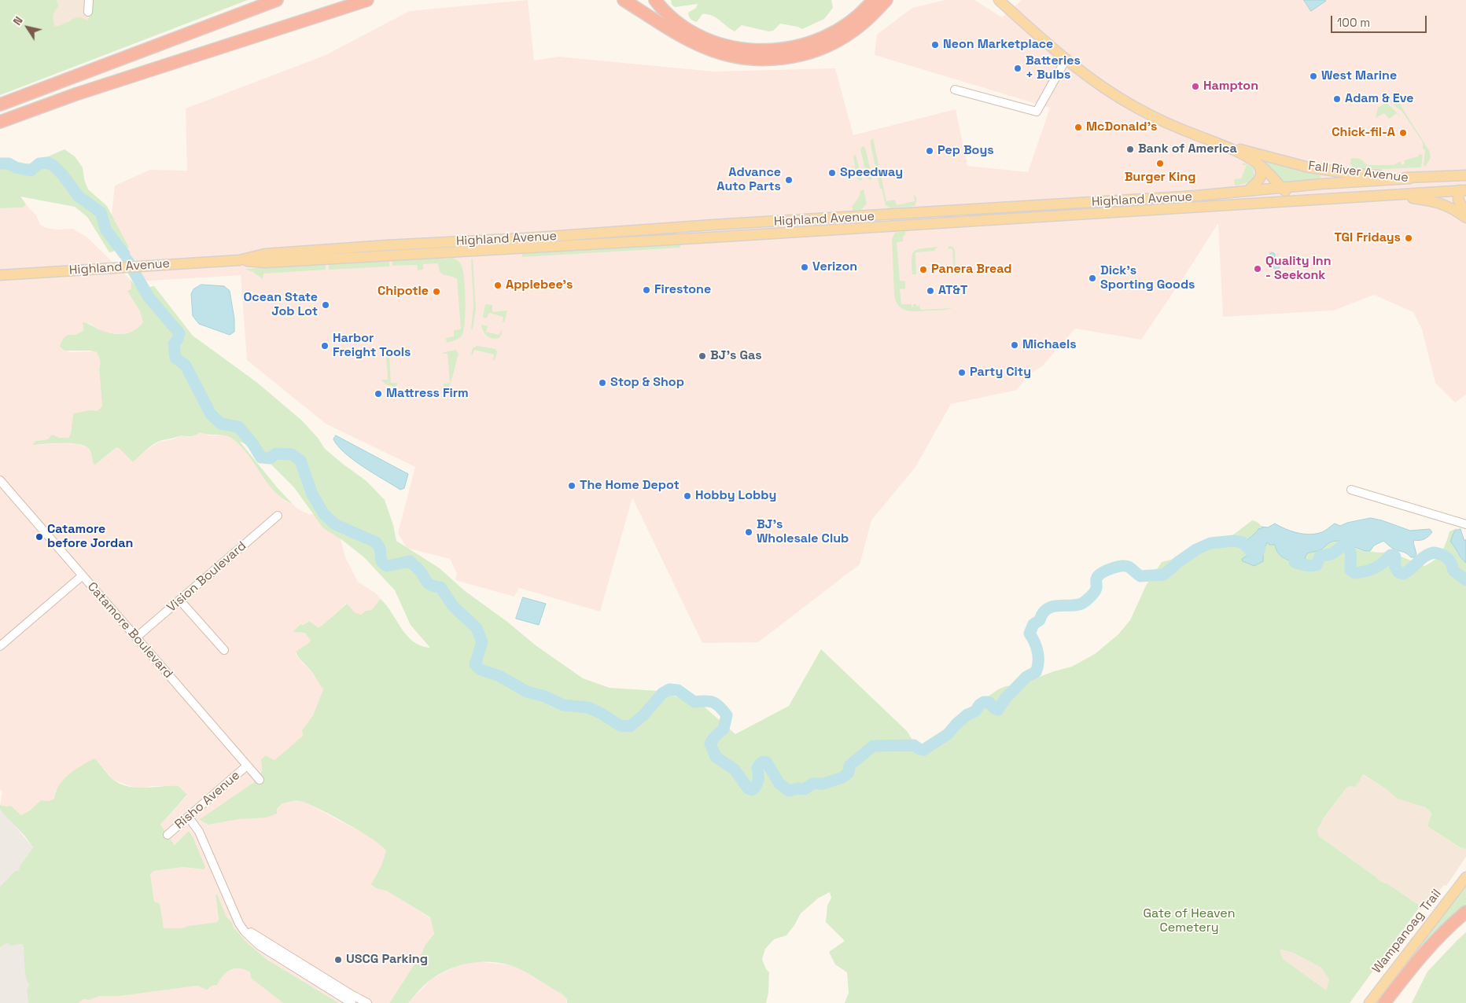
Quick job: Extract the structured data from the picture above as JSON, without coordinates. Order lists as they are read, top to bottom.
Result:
{
  "streets": {
    "highway": ["Wampanoag Trail"],
    "main road": ["Fall River Avenue", "Highland Avenue"],
    "street": ["Vision Boulevard", "Catamore Boulevard", "Risho Avenue"]
  },
  "crossings": [
    ["Fall River Avenue", "Highland Avenue"],
    ["Vision Boulevard", "Catamore Boulevard"],
    ["Catamore Boulevard", "Risho Avenue"]
  ],
  "parks": ["Gate of Heaven Cemetery"],
  "places": [
    "Neon Marketplace",
    "Batteries + Bulbs",
    "West Marine",
    "Hampton",
    "Adam & Eve",
    "McDonald's",
    "Chick-fil-A",
    "Bank of America",
    "Pep Boys",
    "Burger King",
    "Speedway",
    "Advance Auto Parts",
    "TGI Fridays",
    "Verizon",
    "Quality Inn - Seekonk",
    "Panera Bread",
    "Dick's Sporting Goods",
    "Applebee's",
    "Firestone",
    "AT&T",
    "Chipotle",
    "Ocean State Job Lot",
    "Michaels",
    "Harbor Freight Tools",
    "BJ's Gas",
    "Party City",
    "Stop & Shop",
    "Mattress Firm",
    "The Home Depot",
    "Hobby Lobby",
    "BJ's Wholesale Club",
    "Catamore before Jordan",
    "USCG Parking"
  ],
  "scale_bar": "100 m",
  "north": "top left"
}
